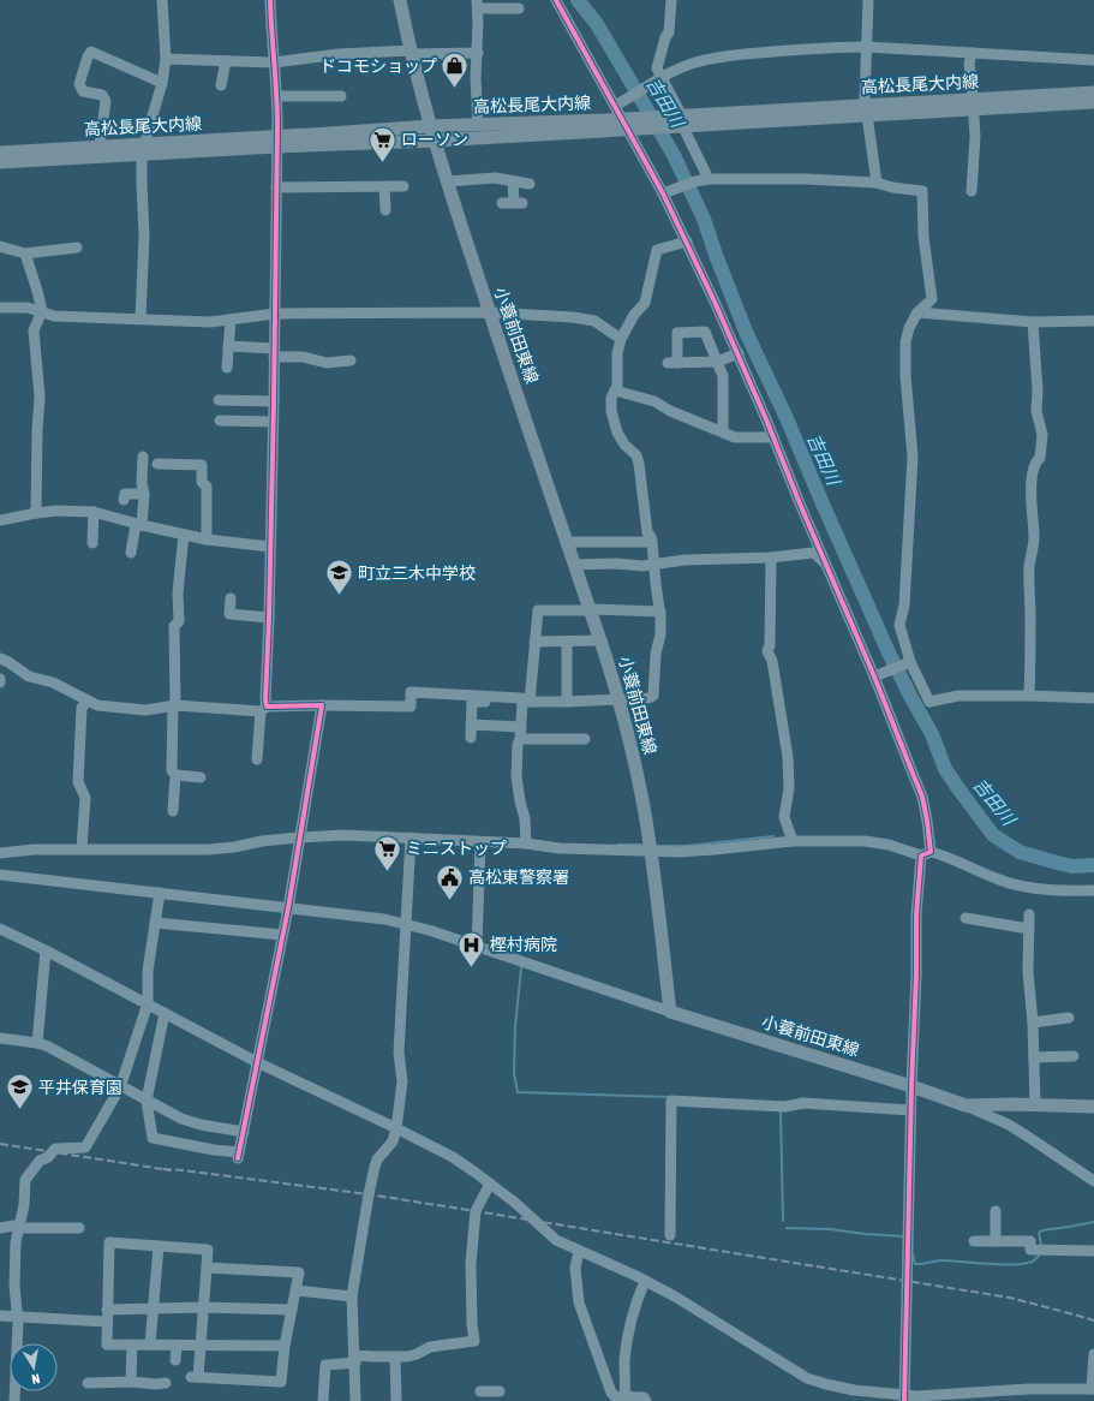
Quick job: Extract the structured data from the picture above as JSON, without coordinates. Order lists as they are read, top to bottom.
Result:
{
  "streets": {
    "main road": ["高松長尾大内線", "小蓑前田東線"]
  },
  "crossings": [
    ["高松長尾大内線", "小蓑前田東線"]
  ],
  "water": ["吉田川"],
  "places": {
    "shop": ["ドコモショップ"],
    "supermarket": ["ローソン", "ミニストップ"],
    "school or university": ["町立三木中学校", "平井保育園"],
    "public building": ["高松東警察署"],
    "hospital": ["樫村病院"]
  },
  "north": "bottom"
}
